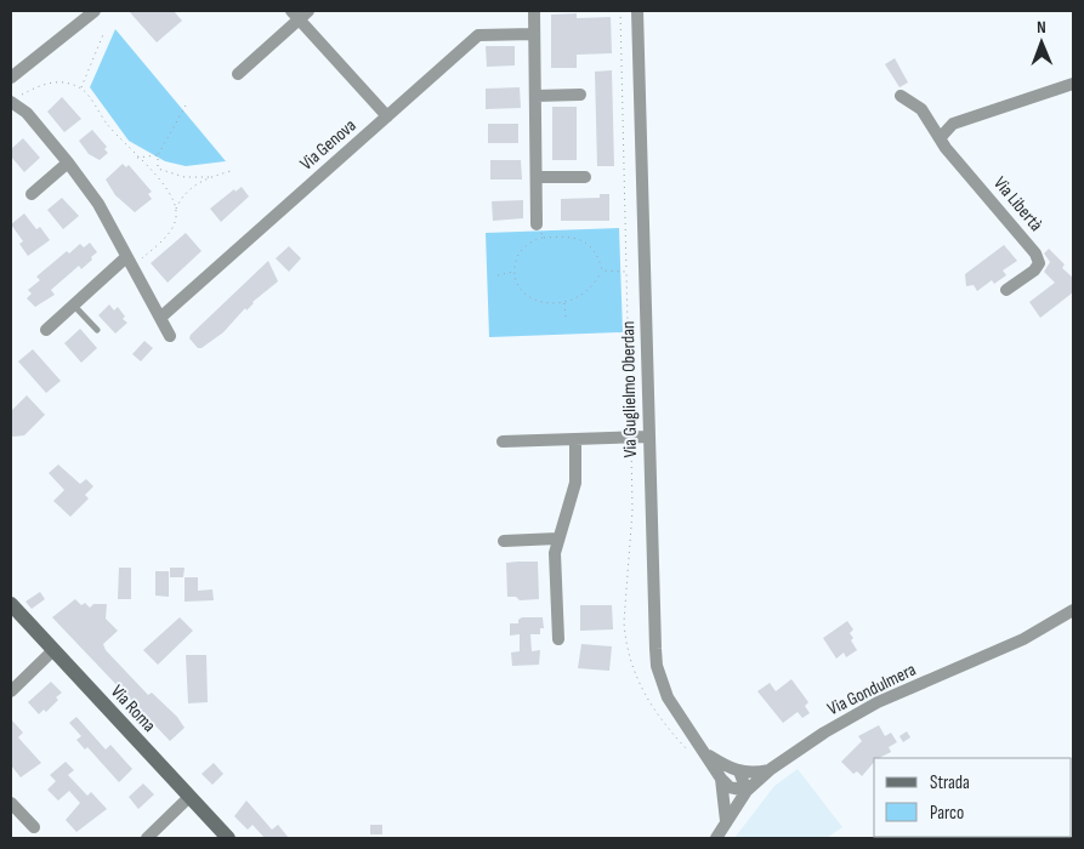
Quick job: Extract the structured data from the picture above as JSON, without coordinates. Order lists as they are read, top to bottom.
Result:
{
  "streets": {
    "main road": ["Via Roma"],
    "street": [
      "Via Genova",
      "Via Libertà",
      "Via Guglielmo Oberdan",
      "Via Gondulmera"
    ]
  },
  "crossings": [
    ["Via Guglielmo Oberdan", "Via Gondulmera"]
  ],
  "legend": ["Strada", "Parco"],
  "north": "top"
}
